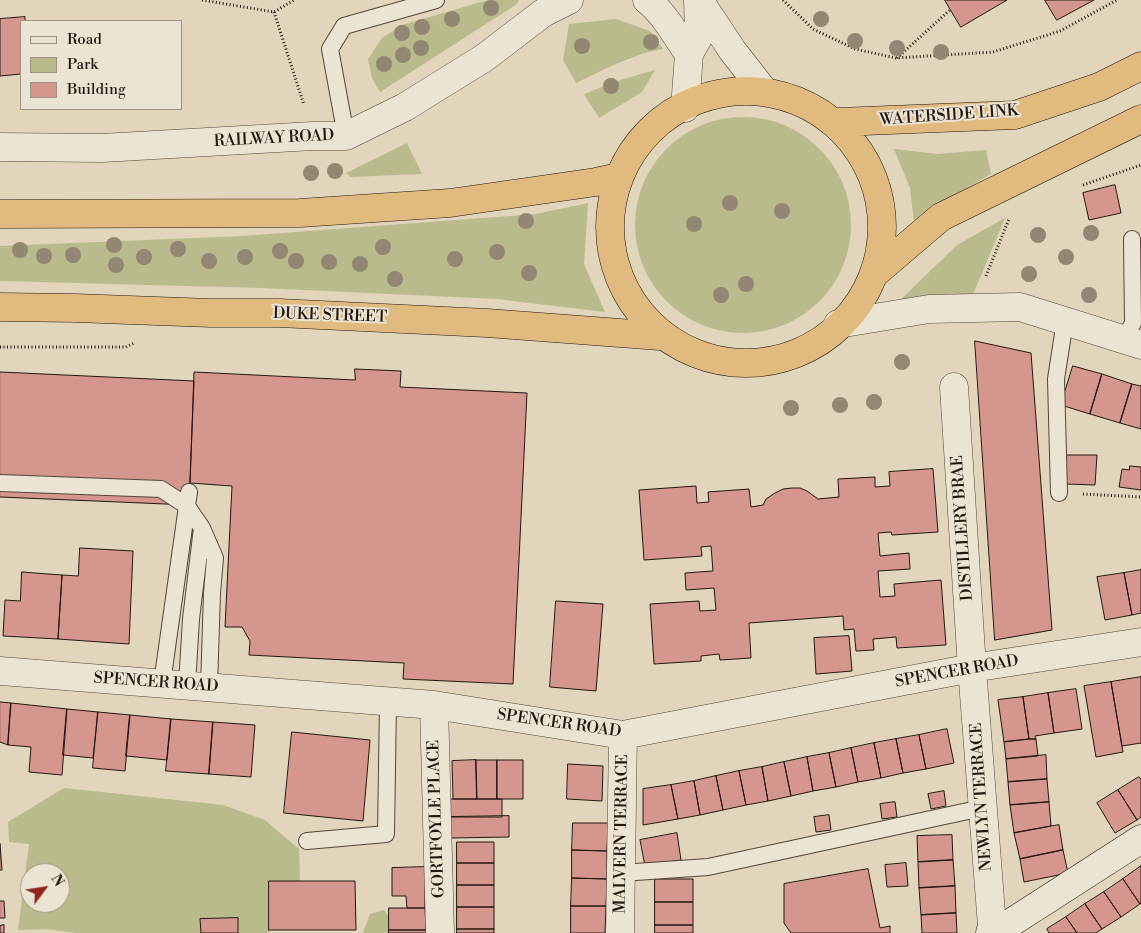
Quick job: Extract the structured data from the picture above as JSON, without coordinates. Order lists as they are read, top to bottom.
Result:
{
  "streets": {
    "highway": ["WATERSIDE LINK", "DUKE STREET"],
    "street": [
      "RAILWAY ROAD",
      "DISTILLERY BRAE",
      "SPENCER ROAD",
      "NEWLYN TERRACE",
      "GORTFOYLE PLACE",
      "MALVERN TERRACE"
    ]
  },
  "crossings": [
    ["DISTILLERY BRAE", "SPENCER ROAD"],
    ["DISTILLERY BRAE", "NEWLYN TERRACE"],
    ["SPENCER ROAD", "NEWLYN TERRACE"],
    ["SPENCER ROAD", "GORTFOYLE PLACE"],
    ["SPENCER ROAD", "MALVERN TERRACE"]
  ],
  "legend": ["Road", "Park", "Building"],
  "north": "top right"
}
